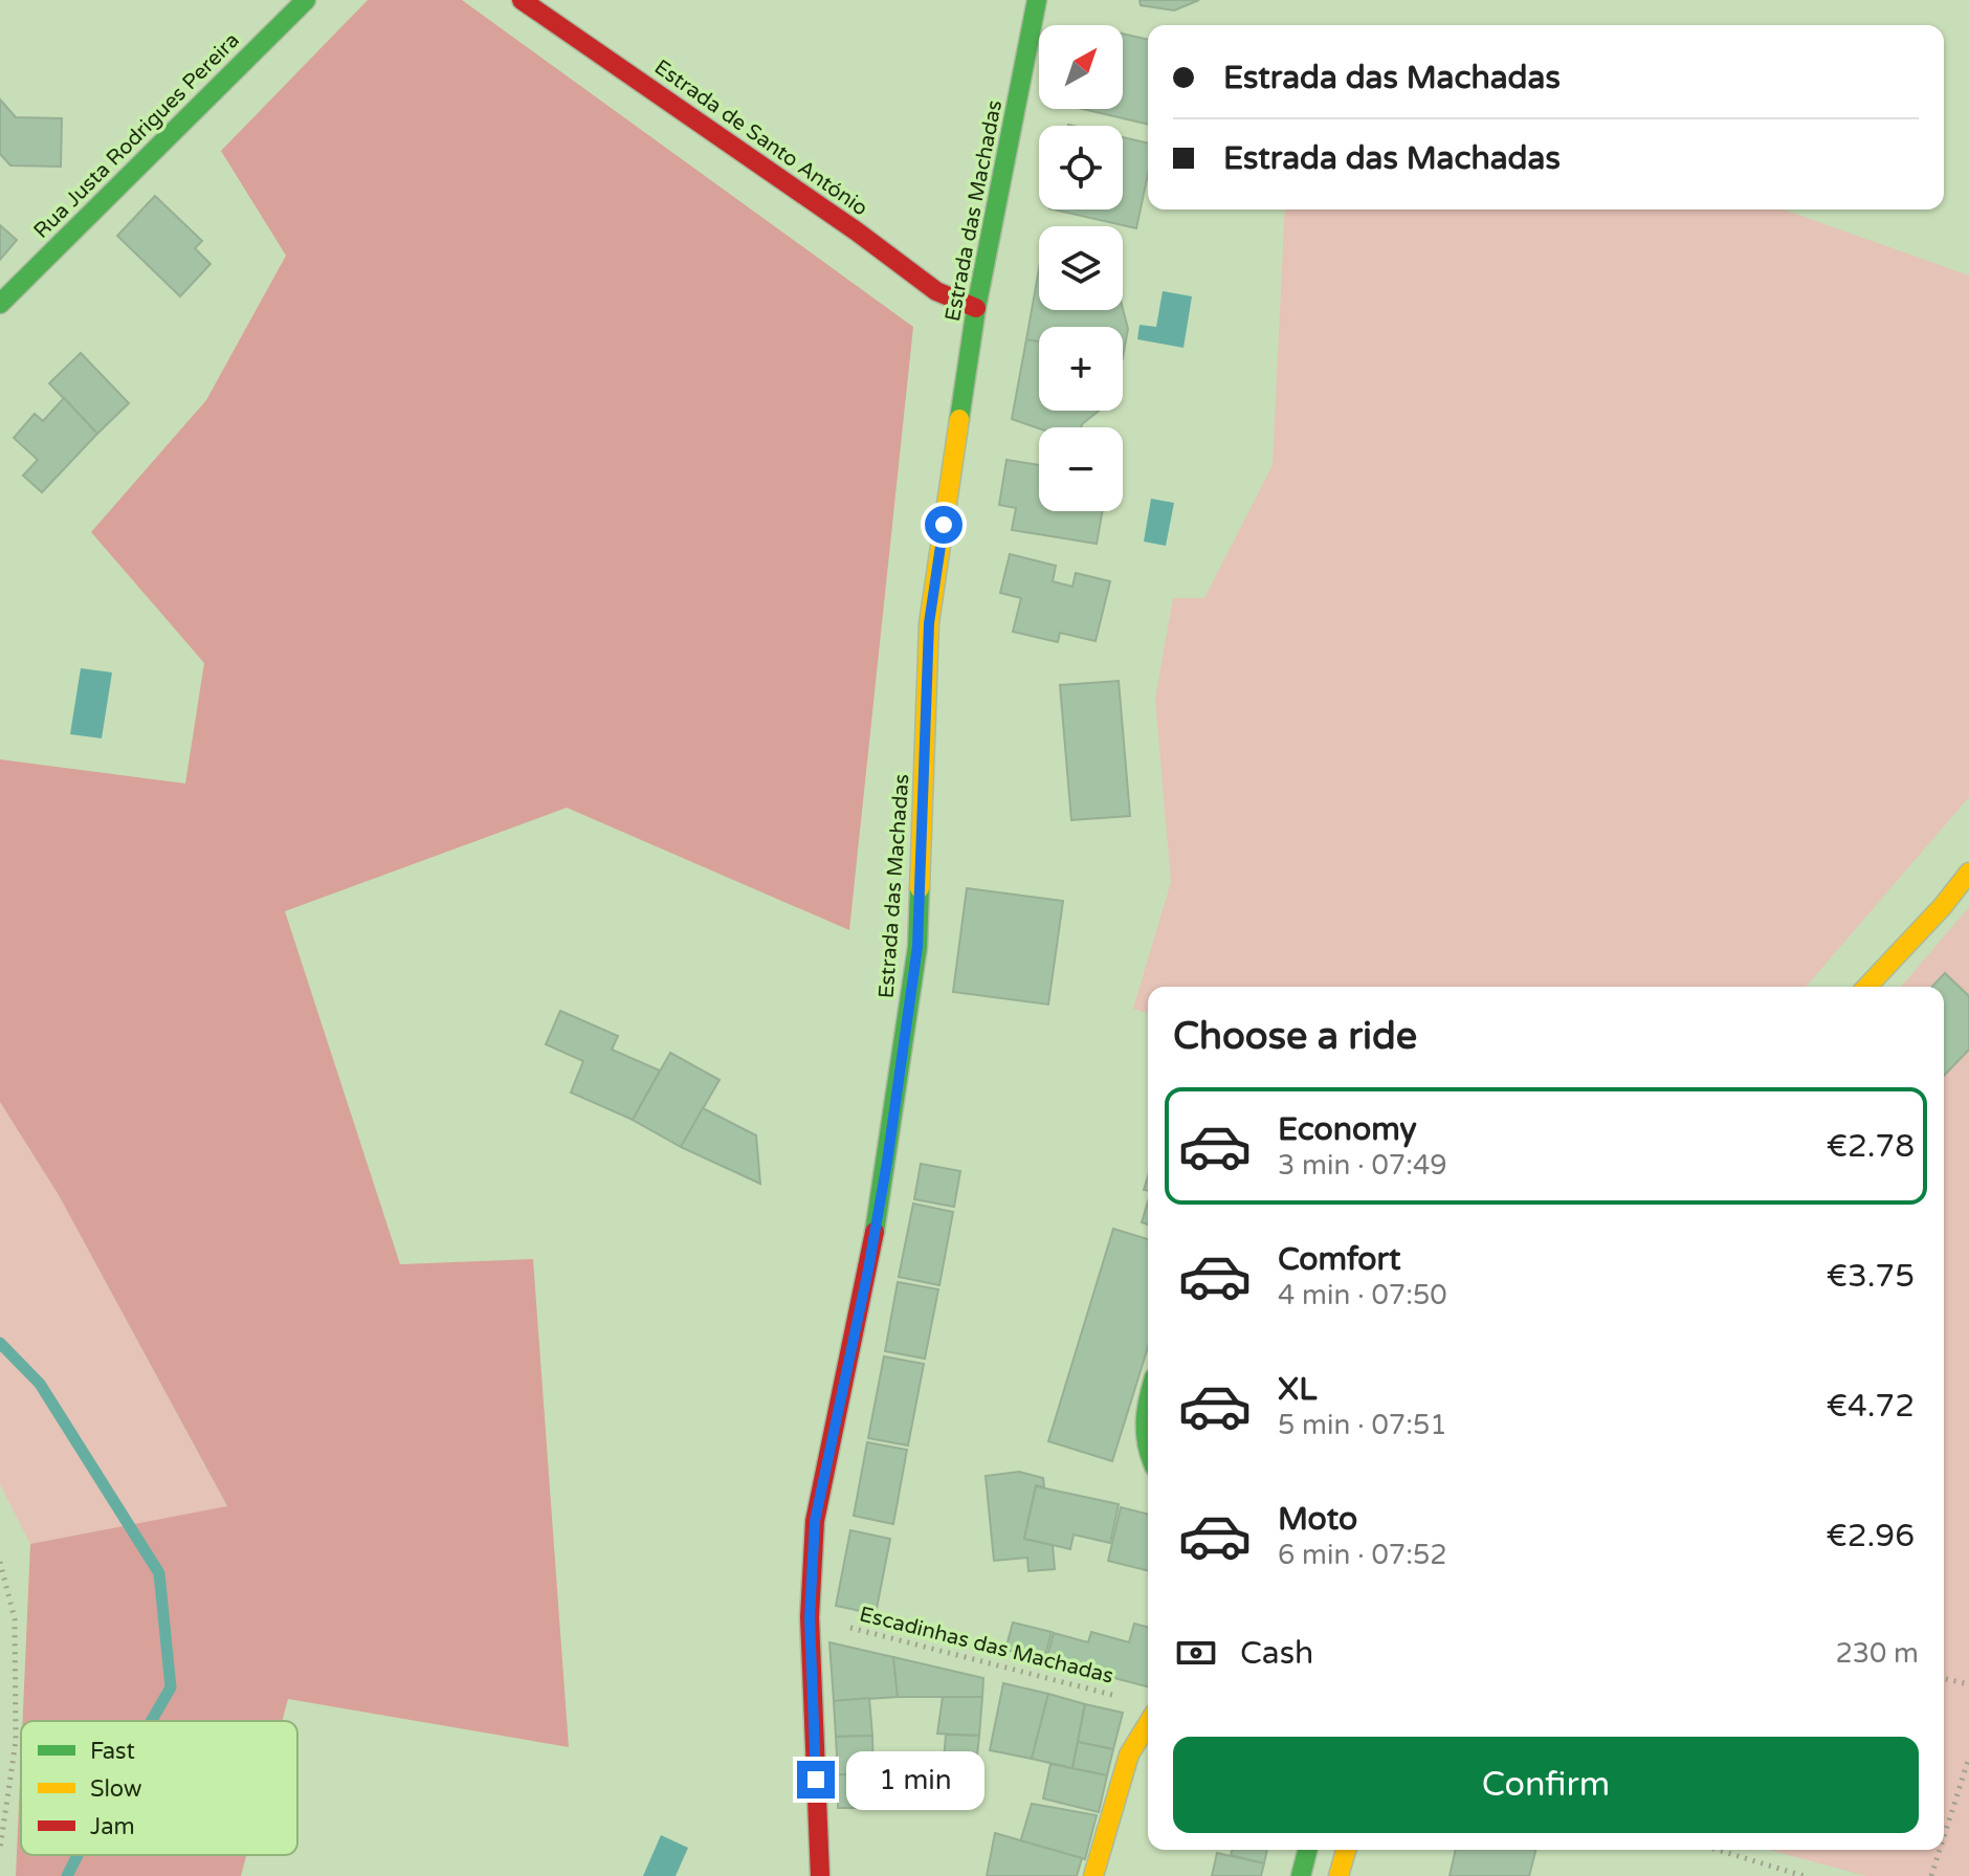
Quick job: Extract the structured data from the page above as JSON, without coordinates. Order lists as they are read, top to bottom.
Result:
{
  "streets": {
    "street": ["Rua Justa Rodrigues Pereira", "Estrada de Santo António", "Estrada das Machadas"],
    "path": ["Escadinhas das Machadas"]
  },
  "crossings": [
    ["Estrada de Santo António", "Estrada das Machadas"],
    ["Estrada das Machadas", "Escadinhas das Machadas"]
  ],
  "legend": ["Fast", "Slow", "Jam"],
  "north": "top right",
  "page": {
    "map_buttons": ["+", "−"],
    "banner": ["Estrada das Machadas", "Estrada das Machadas"],
    "heading": "Choose a ride",
    "list": [
      {
        "name": "Economy",
        "note": "3 min · 07:49",
        "value": "€2.78"
      },
      {
        "name": "Comfort",
        "note": "4 min · 07:50",
        "value": "€3.75"
      },
      {
        "name": "XL",
        "note": "5 min · 07:51",
        "value": "€4.72"
      },
      {
        "name": "Moto",
        "note": "6 min · 07:52",
        "value": "€2.96"
      }
    ],
    "pay": ["Cash", "230 m"],
    "buttons": "Confirm",
    "bubble": "1 min"
  }
}
